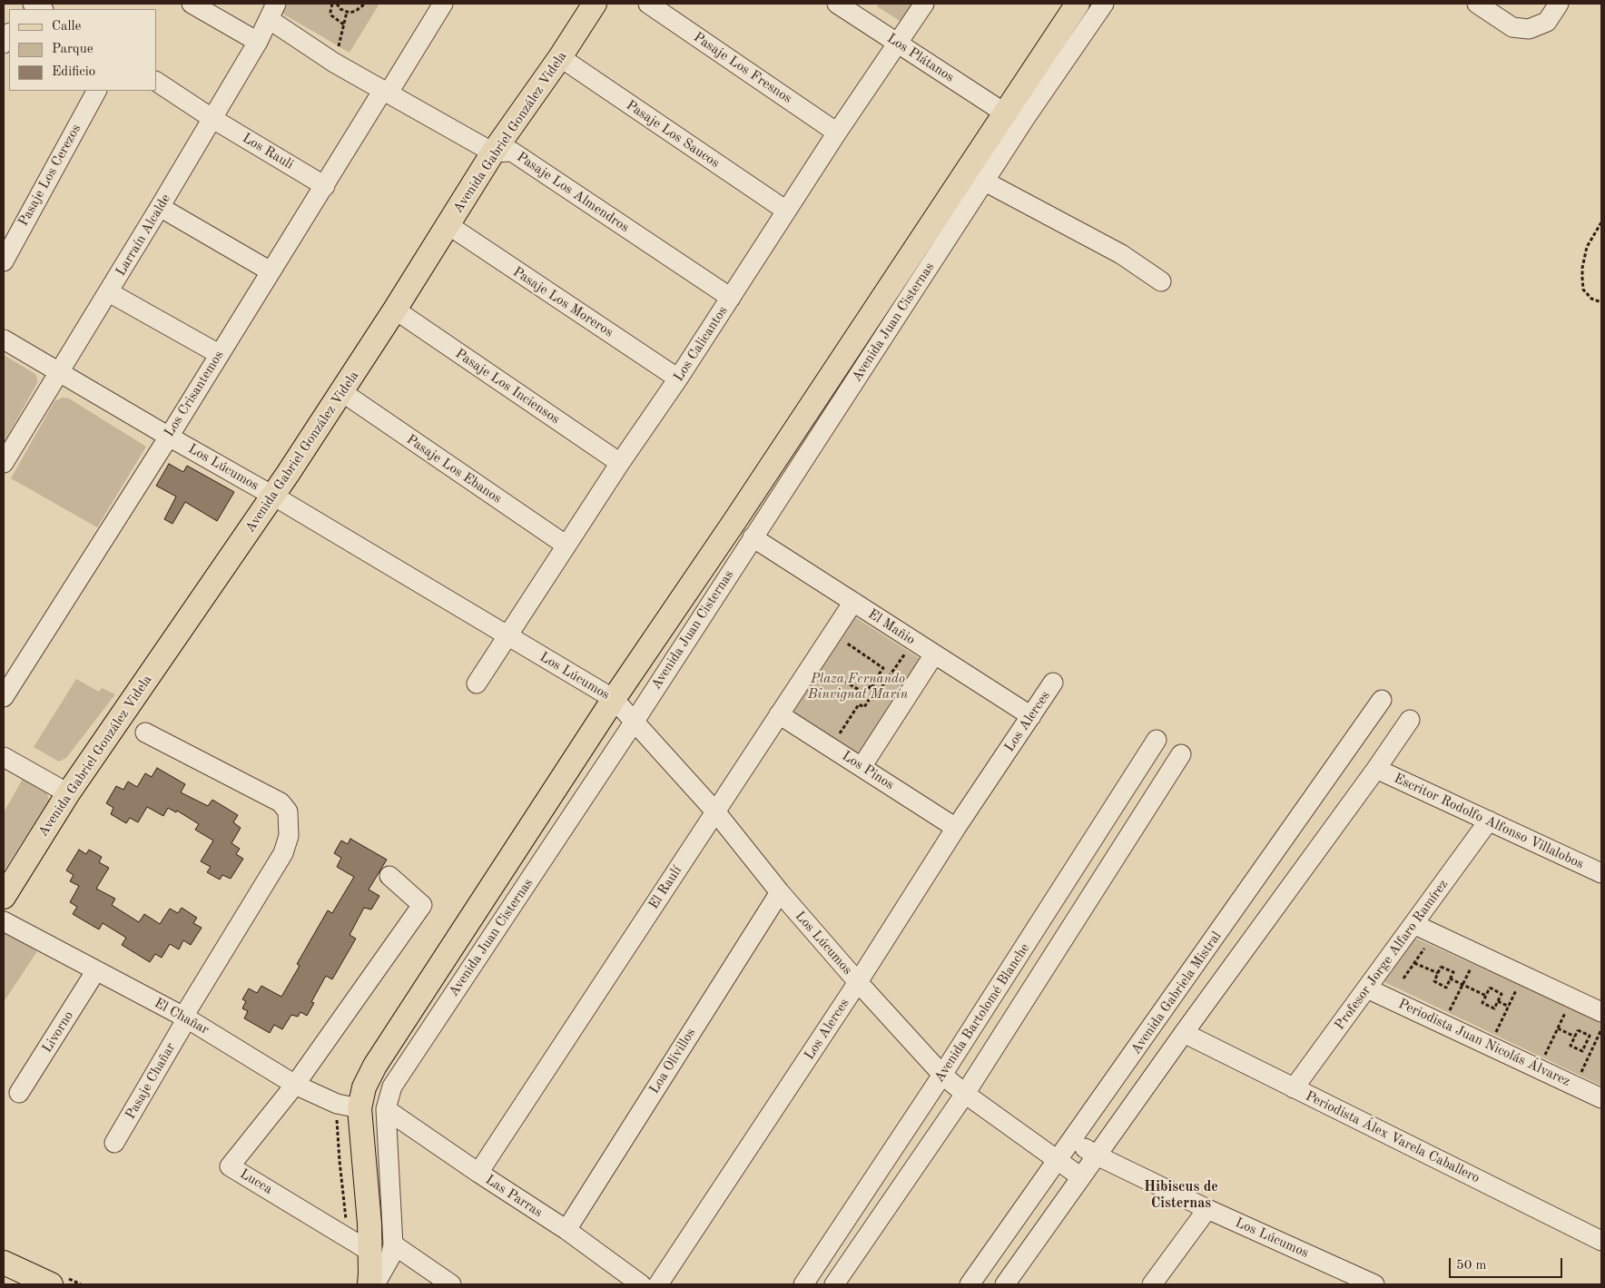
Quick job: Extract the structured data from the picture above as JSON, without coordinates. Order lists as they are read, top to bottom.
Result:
{
  "streets": {
    "main road": ["Avenida Gabriel González Videla", "Avenida Juan Cisternas"],
    "street": [
      "Los Plátanos",
      "Pasaje Los Fresnos",
      "Pasaje Los Saucos",
      "Los Rauli",
      "Pasaje Los Cerezos",
      "Pasaje Los Almendros",
      "Larraín Alcalde",
      "Pasaje Los Moreros",
      "Los Calicantos",
      "Pasaje Los Inciensos",
      "Los Crisantemos",
      "Los Lúcumos",
      "Pasaje Los Ebanos",
      "El Mañio",
      "Los Alerces",
      "Los Pinos",
      "Escritor Rodolfo Alfonso Villalobos",
      "El Raulí",
      "Profesor Jorge Alfaro Ramírez",
      "Avenida Gabriela Mistral",
      "Avenida Bartolomé Blanche",
      "El Chañar",
      "Livorno",
      "Periodista Juan Nicolás Álvarez",
      "Loa Olivillos",
      "Pasaje Chañar",
      "Periodista Álex Varela Caballero",
      "Lucca",
      "Las Parras"
    ]
  },
  "crossings": [
    ["Los Plátanos", "Avenida Juan Cisternas"],
    ["Los Plátanos", "Los Calicantos"],
    ["Pasaje Los Fresnos", "Los Calicantos"],
    ["Avenida Gabriel González Videla", "Pasaje Los Saucos"],
    ["Avenida Gabriel González Videla", "Pasaje Los Almendros"],
    ["Avenida Gabriel González Videla", "Pasaje Los Moreros"],
    ["Avenida Gabriel González Videla", "Pasaje Los Inciensos"],
    ["Avenida Gabriel González Videla", "Los Lúcumos"],
    ["Avenida Gabriel González Videla", "Pasaje Los Ebanos"],
    ["Pasaje Los Saucos", "Los Calicantos"],
    ["Los Rauli", "Larraín Alcalde"],
    ["Los Rauli", "Los Crisantemos"],
    ["Pasaje Los Almendros", "Larraín Alcalde"],
    ["Pasaje Los Almendros", "Los Calicantos"],
    ["Pasaje Los Almendros", "Los Crisantemos"],
    ["Larraín Alcalde", "Los Lúcumos"],
    ["Pasaje Los Moreros", "Los Calicantos"],
    ["Avenida Juan Cisternas", "Los Lúcumos"],
    ["Avenida Juan Cisternas", "El Mañio"],
    ["Avenida Juan Cisternas", "El Chañar"],
    ["Avenida Juan Cisternas", "Lucca"],
    ["Avenida Juan Cisternas", "Las Parras"],
    ["Los Calicantos", "Pasaje Los Inciensos"],
    ["Los Calicantos", "Los Lúcumos"],
    ["Los Calicantos", "Pasaje Los Ebanos"],
    ["Los Crisantemos", "Los Lúcumos"],
    ["Los Lúcumos", "Los Alerces"],
    ["Los Lúcumos", "El Raulí"],
    ["Los Lúcumos", "Avenida Gabriela Mistral"],
    ["Los Lúcumos", "Avenida Bartolomé Blanche"],
    ["Los Lúcumos", "Loa Olivillos"],
    ["El Mañio", "Los Alerces"],
    ["El Mañio", "El Raulí"],
    ["Los Alerces", "Los Pinos"],
    ["Los Pinos", "El Raulí"],
    ["Escritor Rodolfo Alfonso Villalobos", "Profesor Jorge Alfaro Ramírez"],
    ["Escritor Rodolfo Alfonso Villalobos", "Avenida Gabriela Mistral"],
    ["El Raulí", "Las Parras"],
    ["Profesor Jorge Alfaro Ramírez", "Periodista Juan Nicolás Álvarez"],
    ["Profesor Jorge Alfaro Ramírez", "Periodista Álex Varela Caballero"],
    ["Avenida Gabriela Mistral", "Periodista Álex Varela Caballero"],
    ["El Chañar", "Livorno"],
    ["El Chañar", "Pasaje Chañar"],
    ["El Chañar", "Lucca"],
    ["Loa Olivillos", "Las Parras"]
  ],
  "districts": ["Hibiscus de Cisternas"],
  "parks": ["Plaza Fernando Binvignat Marín"],
  "legend": ["Calle", "Parque", "Edificio"],
  "scale_bar": "50 m"
}
